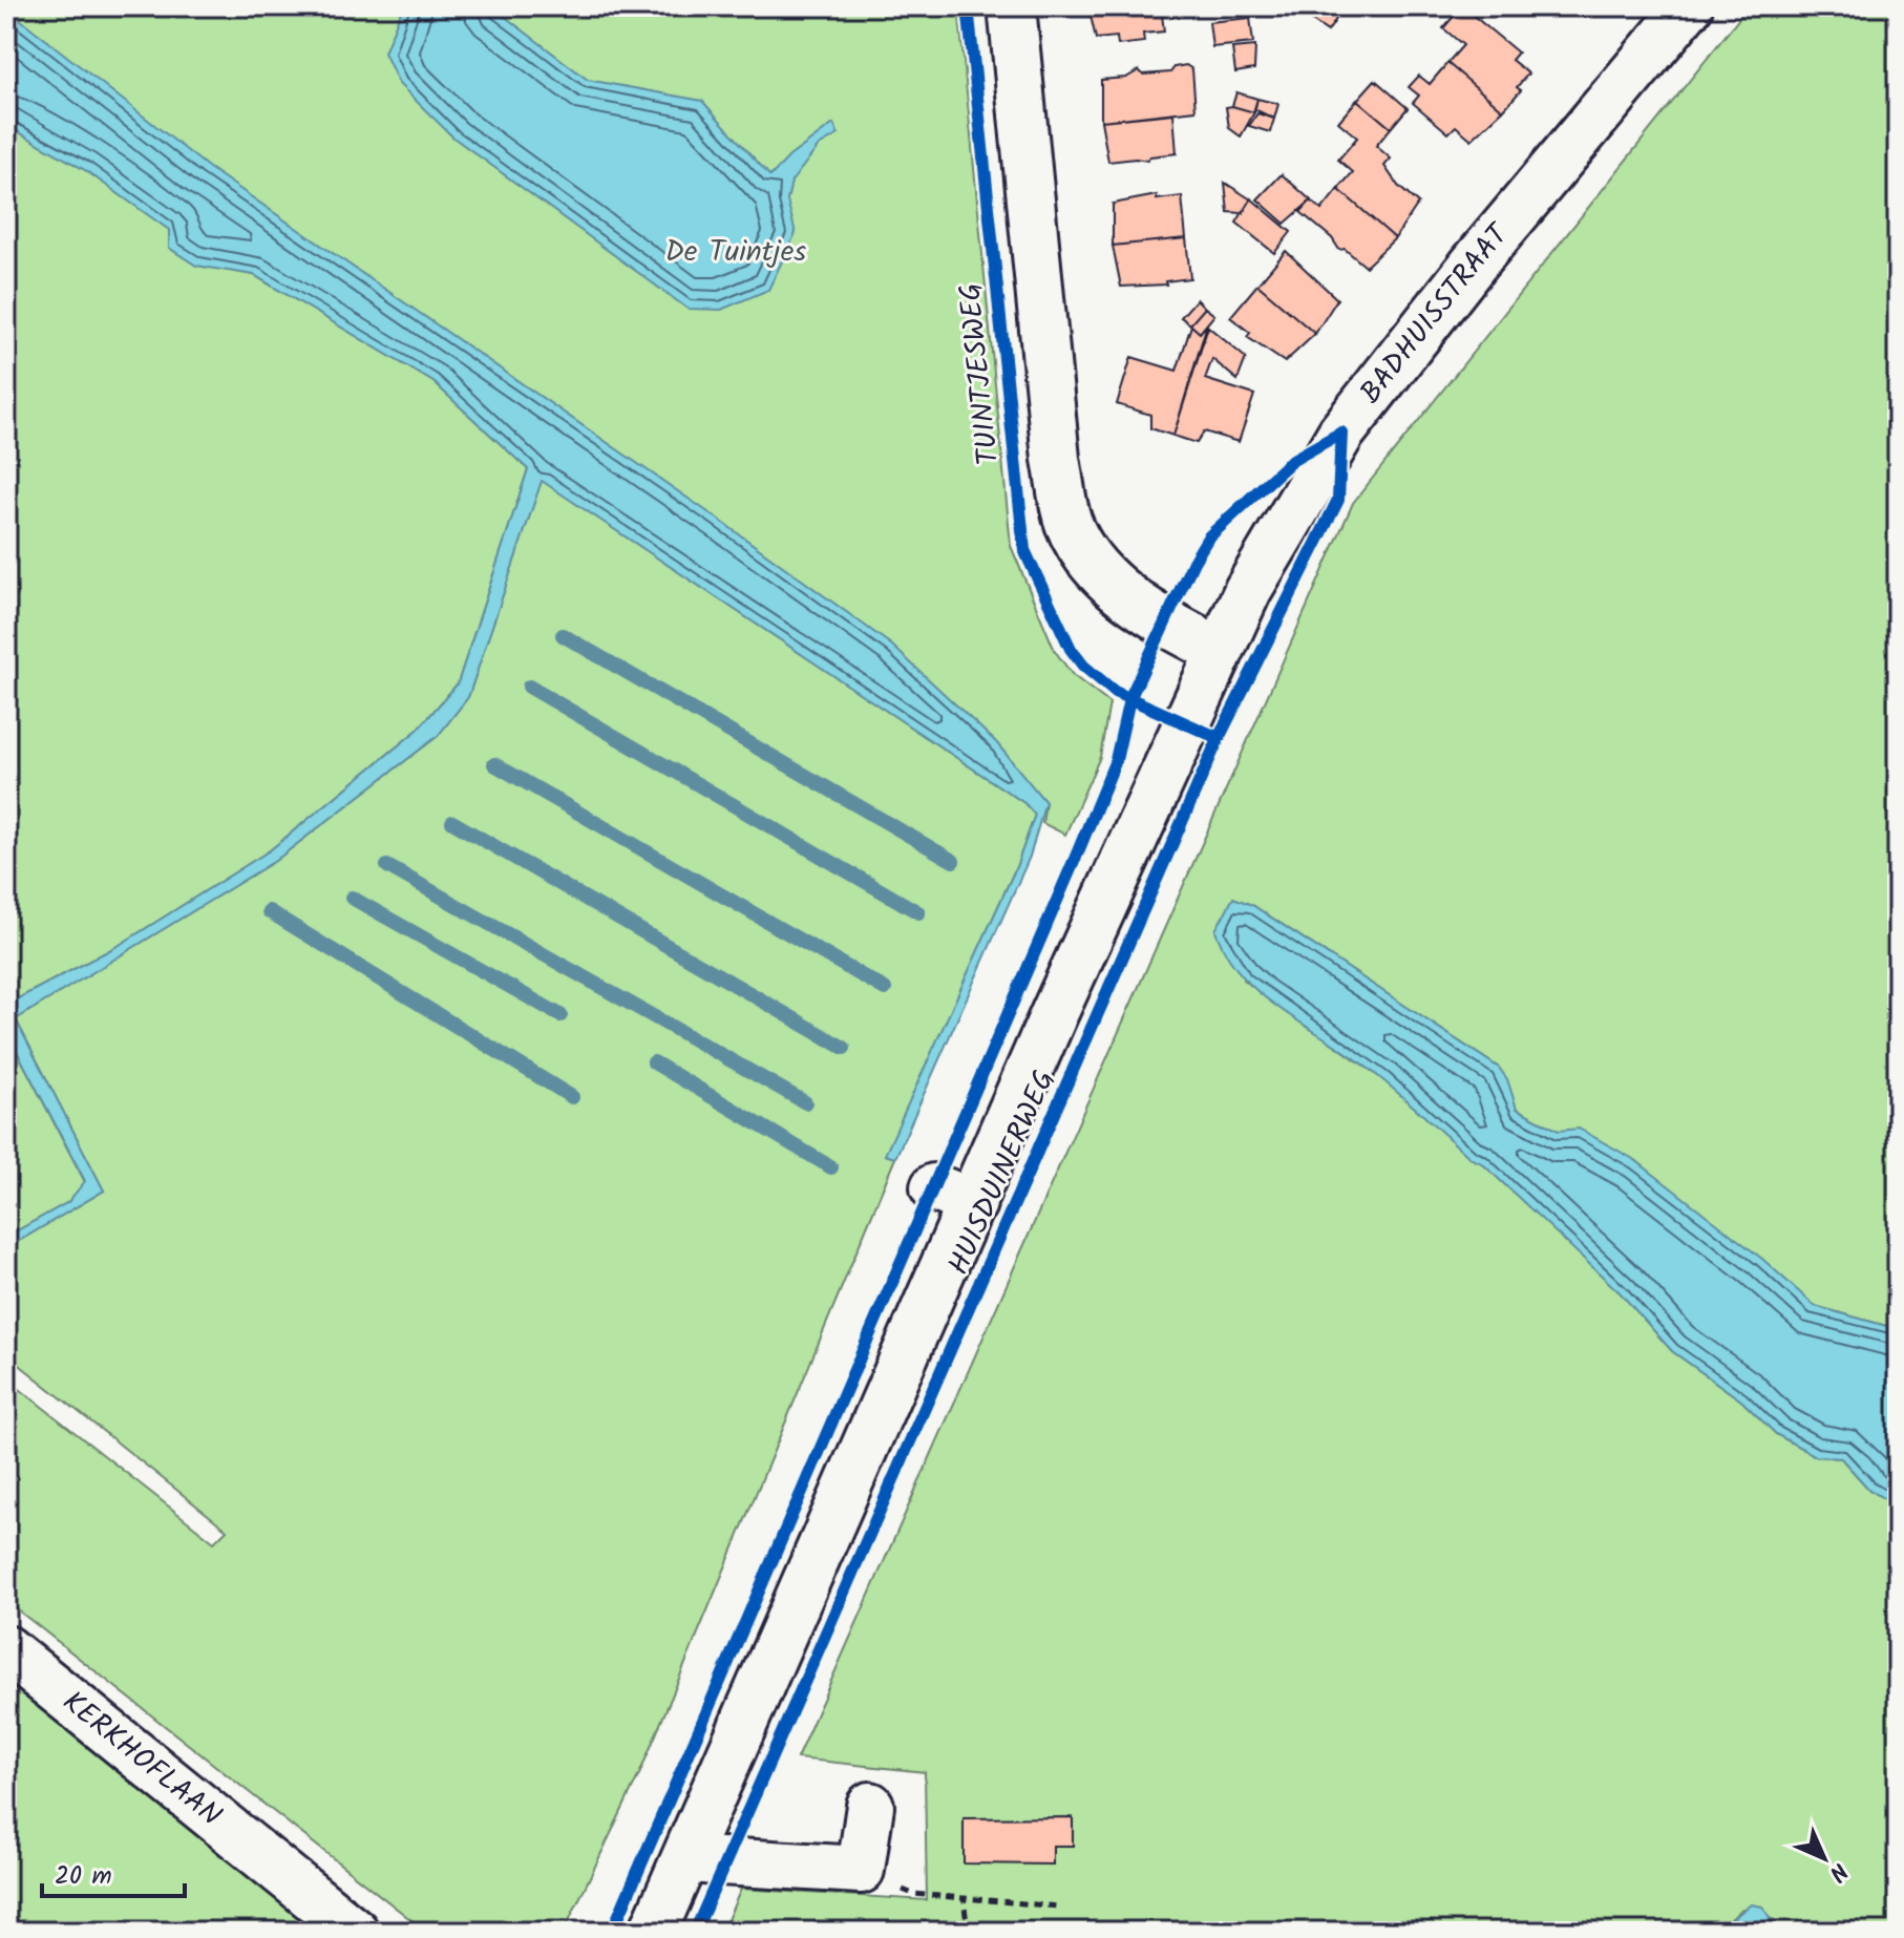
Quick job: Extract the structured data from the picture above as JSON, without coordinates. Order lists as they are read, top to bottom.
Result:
{
  "streets": {
    "street": ["BADHUISSTRAAT", "HUISDUINERWEG", "KERKHOFLAAN"],
    "cycle path": ["TUINTJESWEG"]
  },
  "crossings": [
    ["BADHUISSTRAAT", "HUISDUINERWEG"]
  ],
  "parks": ["De Tuintjes"],
  "scale_bar": "20 m",
  "north": "bottom right"
}
